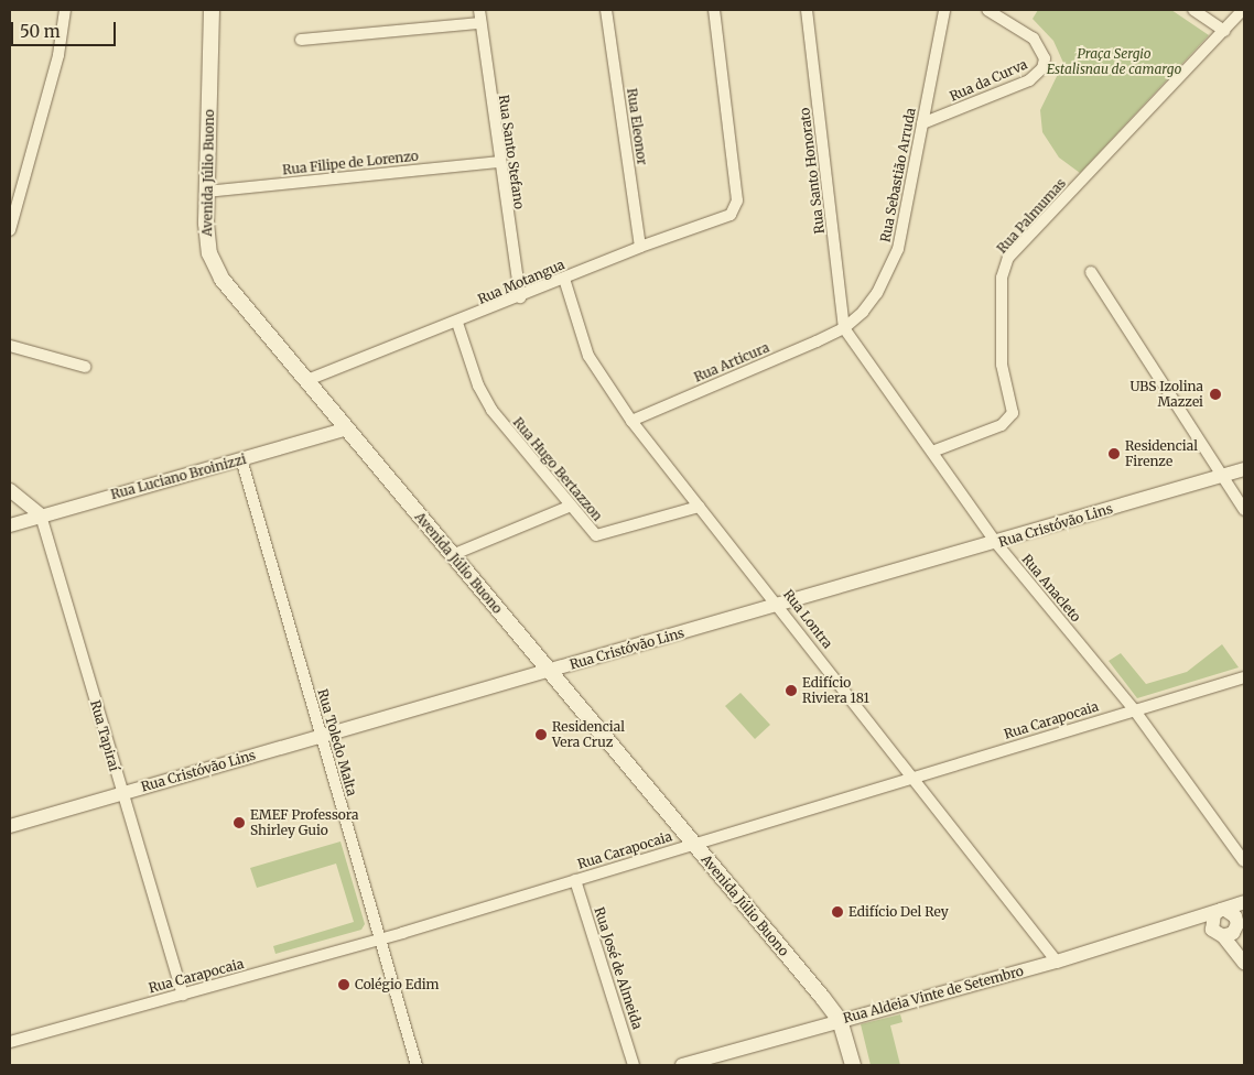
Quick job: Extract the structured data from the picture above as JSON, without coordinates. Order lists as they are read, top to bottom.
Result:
{
  "streets": {
    "main road": ["Avenida Júlio Buono"],
    "street": [
      "Rua da Curva",
      "Rua Eleonor",
      "Rua Santo Stefano",
      "Rua Filipe de Lorenzo",
      "Rua Santo Honorato",
      "Rua Sebastião Arruda",
      "Rua Palmumas",
      "Rua Motangua",
      "Rua Articura",
      "Rua Hugo Bertazzon",
      "Rua Luciano Broinizzi",
      "Rua Cristóvão Lins",
      "Rua Anacleto",
      "Rua Lontra",
      "Rua Carapocaia",
      "Rua Tapiraí",
      "Rua Toledo Malta",
      "Rua José de Almeida",
      "Rua Aldeia Vinte de Setembro"
    ]
  },
  "crossings": [
    ["Rua da Curva", "Rua Sebastião Arruda"],
    ["Rua Eleonor", "Rua Motangua"],
    ["Rua Santo Stefano", "Rua Filipe de Lorenzo"],
    ["Rua Santo Stefano", "Rua Motangua"],
    ["Rua Filipe de Lorenzo", "Avenida Júlio Buono"],
    ["Rua Santo Honorato", "Rua Sebastião Arruda"],
    ["Rua Santo Honorato", "Rua Articura"],
    ["Rua Santo Honorato", "Rua Anacleto"],
    ["Avenida Júlio Buono", "Rua Motangua"],
    ["Avenida Júlio Buono", "Rua Luciano Broinizzi"],
    ["Avenida Júlio Buono", "Rua Cristóvão Lins"],
    ["Avenida Júlio Buono", "Rua Carapocaia"],
    ["Avenida Júlio Buono", "Rua Aldeia Vinte de Setembro"],
    ["Rua Sebastião Arruda", "Rua Articura"],
    ["Rua Sebastião Arruda", "Rua Anacleto"],
    ["Rua Palmumas", "Rua Anacleto"],
    ["Rua Motangua", "Rua Hugo Bertazzon"],
    ["Rua Motangua", "Rua Lontra"],
    ["Rua Articura", "Rua Anacleto"],
    ["Rua Articura", "Rua Lontra"],
    ["Rua Hugo Bertazzon", "Rua Lontra"],
    ["Rua Luciano Broinizzi", "Rua Tapiraí"],
    ["Rua Luciano Broinizzi", "Rua Toledo Malta"],
    ["Rua Cristóvão Lins", "Rua Anacleto"],
    ["Rua Cristóvão Lins", "Rua Lontra"],
    ["Rua Cristóvão Lins", "Rua Tapiraí"],
    ["Rua Cristóvão Lins", "Rua Toledo Malta"],
    ["Rua Anacleto", "Rua Carapocaia"],
    ["Rua Lontra", "Rua Carapocaia"],
    ["Rua Lontra", "Rua Aldeia Vinte de Setembro"],
    ["Rua Carapocaia", "Rua Tapiraí"],
    ["Rua Carapocaia", "Rua Toledo Malta"],
    ["Rua Carapocaia", "Rua José de Almeida"]
  ],
  "parks": ["Praça Sergio Estalisnau de camargo"],
  "places": [
    "UBS Izolina Mazzei",
    "Residencial Firenze",
    "Edifício Riviera 181",
    "Residencial Vera Cruz",
    "EMEF Professora Shirley Guio",
    "Edifício Del Rey",
    "Colégio Edim"
  ],
  "scale_bar": "50 m"
}
